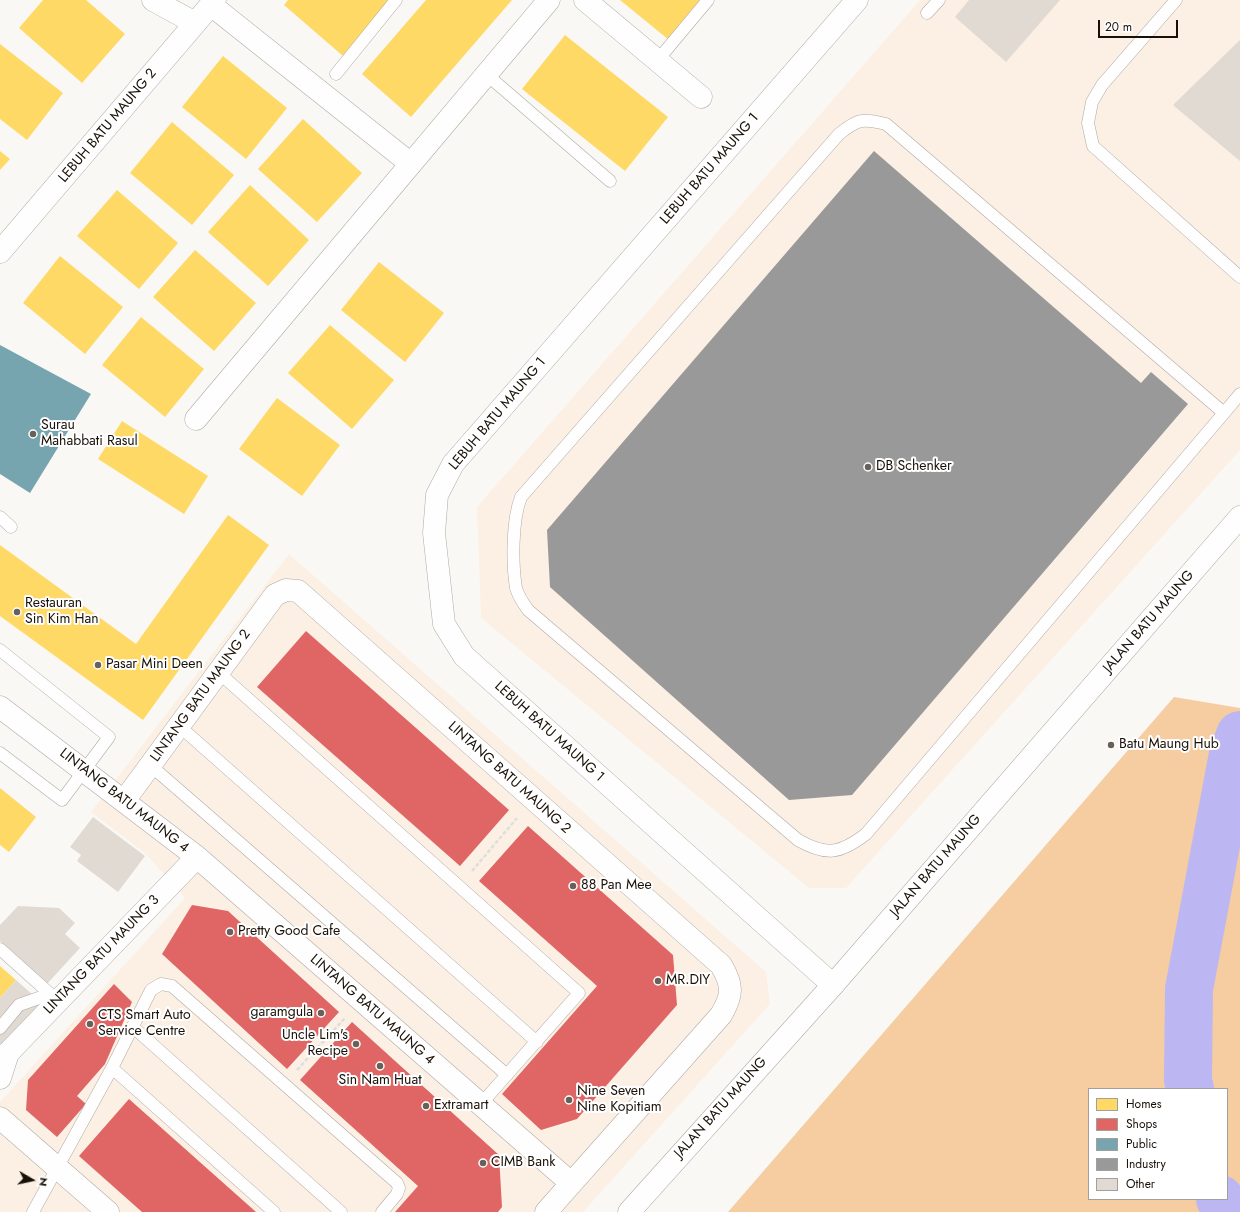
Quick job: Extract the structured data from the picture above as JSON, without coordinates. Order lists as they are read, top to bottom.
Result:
{
  "streets": {
    "street": [
      "LEBUH BATU MAUNG 2",
      "LEBUH BATU MAUNG 1",
      "JALAN BATU MAUNG",
      "LINTANG BATU MAUNG 2",
      "LINTANG BATU MAUNG 4",
      "LINTANG BATU MAUNG 3"
    ]
  },
  "crossings": [
    ["LEBUH BATU MAUNG 1", "JALAN BATU MAUNG"],
    ["LINTANG BATU MAUNG 2", "LINTANG BATU MAUNG 4"],
    ["LINTANG BATU MAUNG 4", "LINTANG BATU MAUNG 3"]
  ],
  "places": [
    "Surau Mahabbati Rasul",
    "DB Schenker",
    "Restauran Sin Kim Han",
    "Pasar Mini Deen",
    "Batu Maung Hub",
    "88 Pan Mee",
    "Pretty Good Cafe",
    "MR.DIY",
    "garamgula",
    "CTS Smart Auto Service Centre",
    "Uncle Lim's Recipe",
    "Sin Nam Huat",
    "Nine Seven Nine Kopitiam",
    "Extramart",
    "CIMB Bank"
  ],
  "legend": [
    "Homes",
    "Shops",
    "Public",
    "Industry",
    "Other"
  ],
  "scale_bar": "20 m",
  "north": "right"
}
